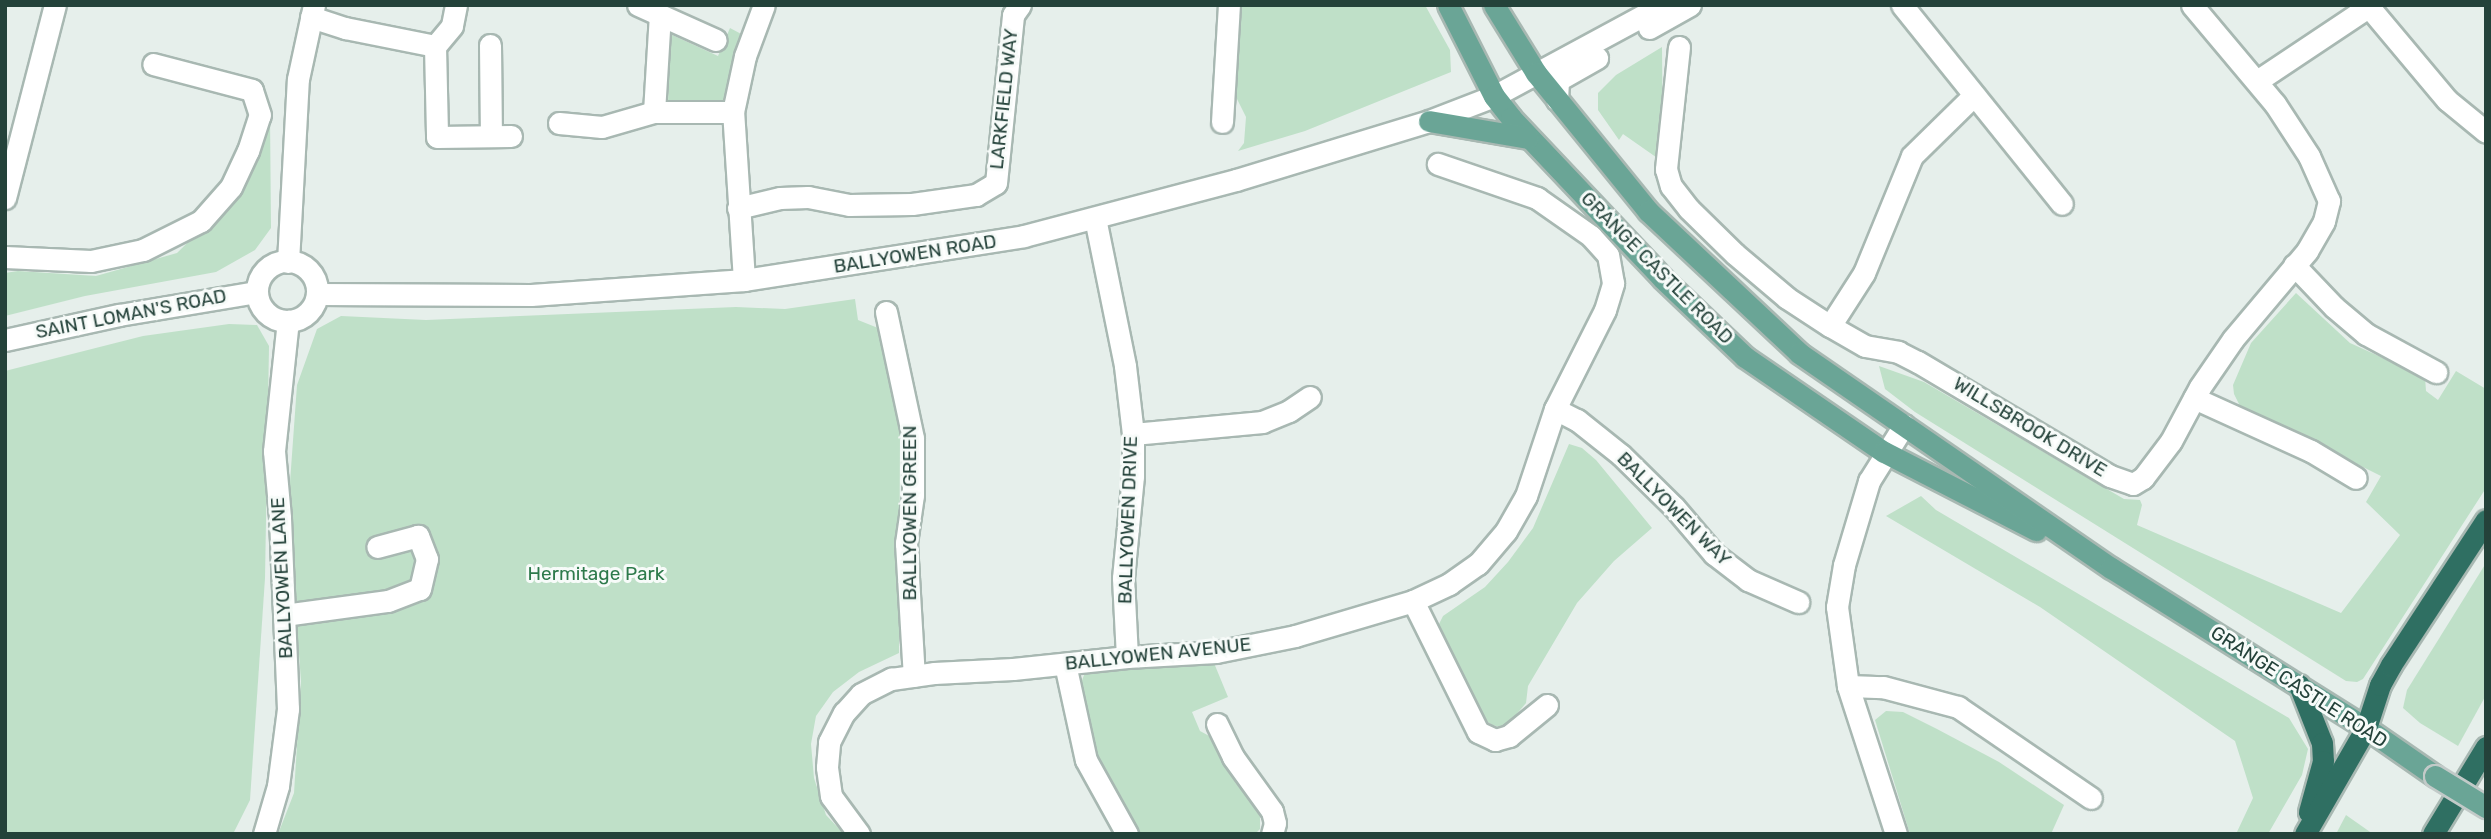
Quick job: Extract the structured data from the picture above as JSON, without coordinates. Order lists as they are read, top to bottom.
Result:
{
  "streets": {
    "main road": ["GRANGE CASTLE ROAD"],
    "street": [
      "LARKFIELD WAY",
      "BALLYOWEN ROAD",
      "SAINT LOMAN'S ROAD",
      "WILLSBROOK DRIVE",
      "BALLYOWEN WAY",
      "BALLYOWEN GREEN",
      "BALLYOWEN DRIVE",
      "BALLYOWEN LANE",
      "BALLYOWEN AVENUE"
    ]
  },
  "crossings": [
    ["BALLYOWEN ROAD", "GRANGE CASTLE ROAD"],
    ["BALLYOWEN ROAD", "SAINT LOMAN'S ROAD"],
    ["BALLYOWEN ROAD", "BALLYOWEN DRIVE"],
    ["BALLYOWEN ROAD", "BALLYOWEN LANE"],
    ["SAINT LOMAN'S ROAD", "BALLYOWEN LANE"],
    ["BALLYOWEN WAY", "BALLYOWEN AVENUE"],
    ["BALLYOWEN GREEN", "BALLYOWEN AVENUE"],
    ["BALLYOWEN DRIVE", "BALLYOWEN AVENUE"]
  ],
  "parks": ["Hermitage Park"]
}
